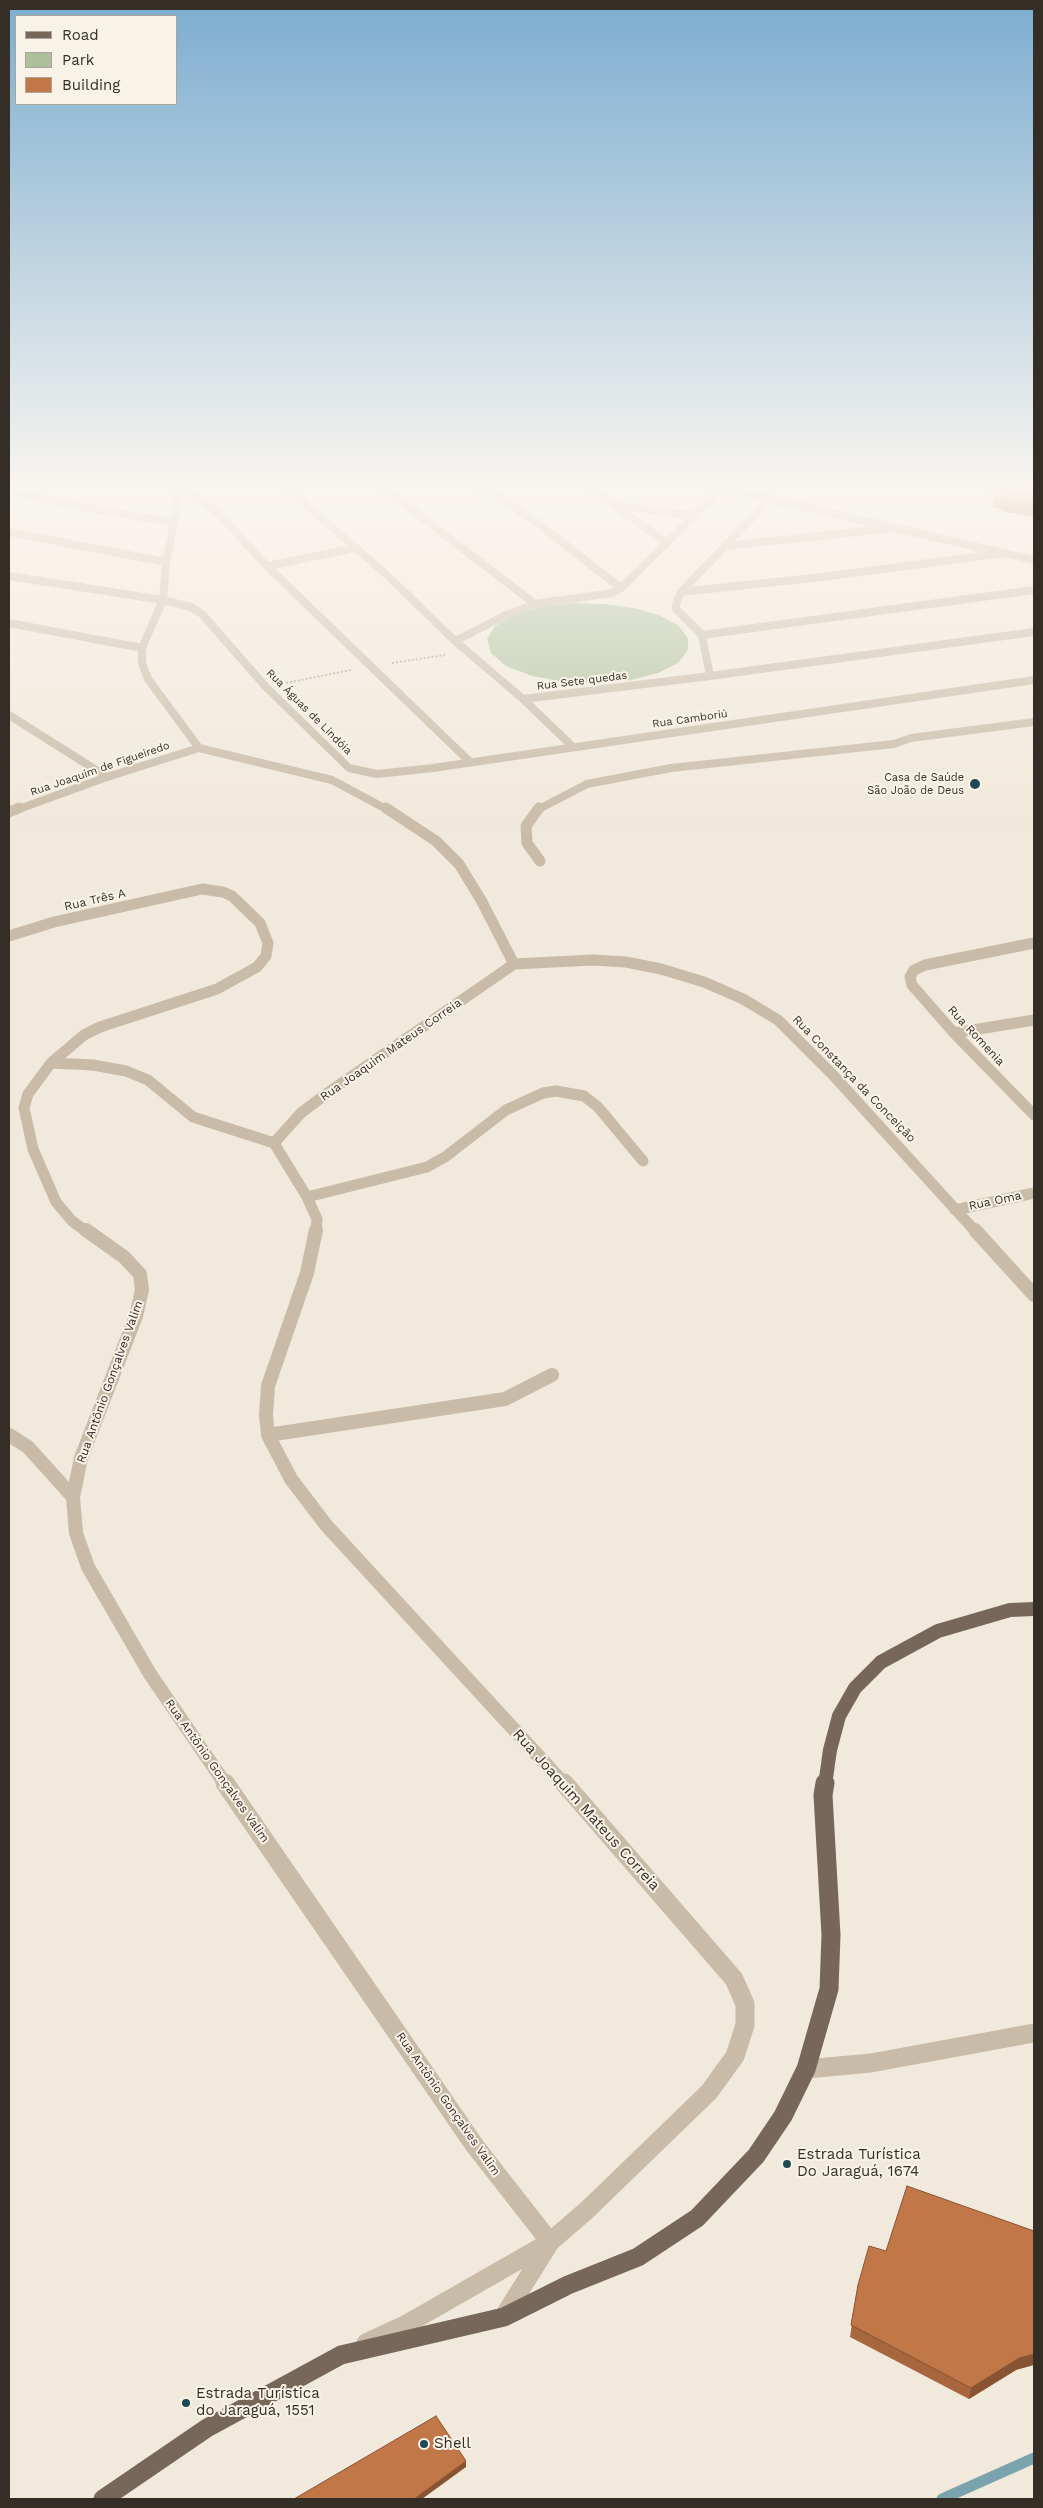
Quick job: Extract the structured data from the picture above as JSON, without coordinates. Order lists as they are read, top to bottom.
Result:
{
  "streets": {
    "street": [
      "Rua Sete quedas",
      "Rua Águas de Lindóia",
      "Rua Camboriú",
      "Rua Joaquim de Figueiredo",
      "Rua Três A",
      "Rua Romenia",
      "Rua Joaquim Mateus Correia",
      "Rua Constança da Conceição",
      "Rua Oma",
      "Rua Antônio Gonçalves Valim"
    ]
  },
  "crossings": [
    ["Rua Águas de Lindóia", "Rua Camboriú"],
    ["Rua Três A", "Rua Antônio Gonçalves Valim"],
    ["Rua Joaquim Mateus Correia", "Rua Constança da Conceição"],
    ["Rua Joaquim Mateus Correia", "Rua Antônio Gonçalves Valim"],
    ["Rua Constança da Conceição", "Rua Oma"]
  ],
  "places": [
    "Casa de Saúde São João de Deus",
    "Estrada Turística Do Jaraguá, 1674",
    "Estrada Turística do Jaraguá, 1551",
    "Shell"
  ],
  "legend": ["Road", "Park", "Building"]
}
